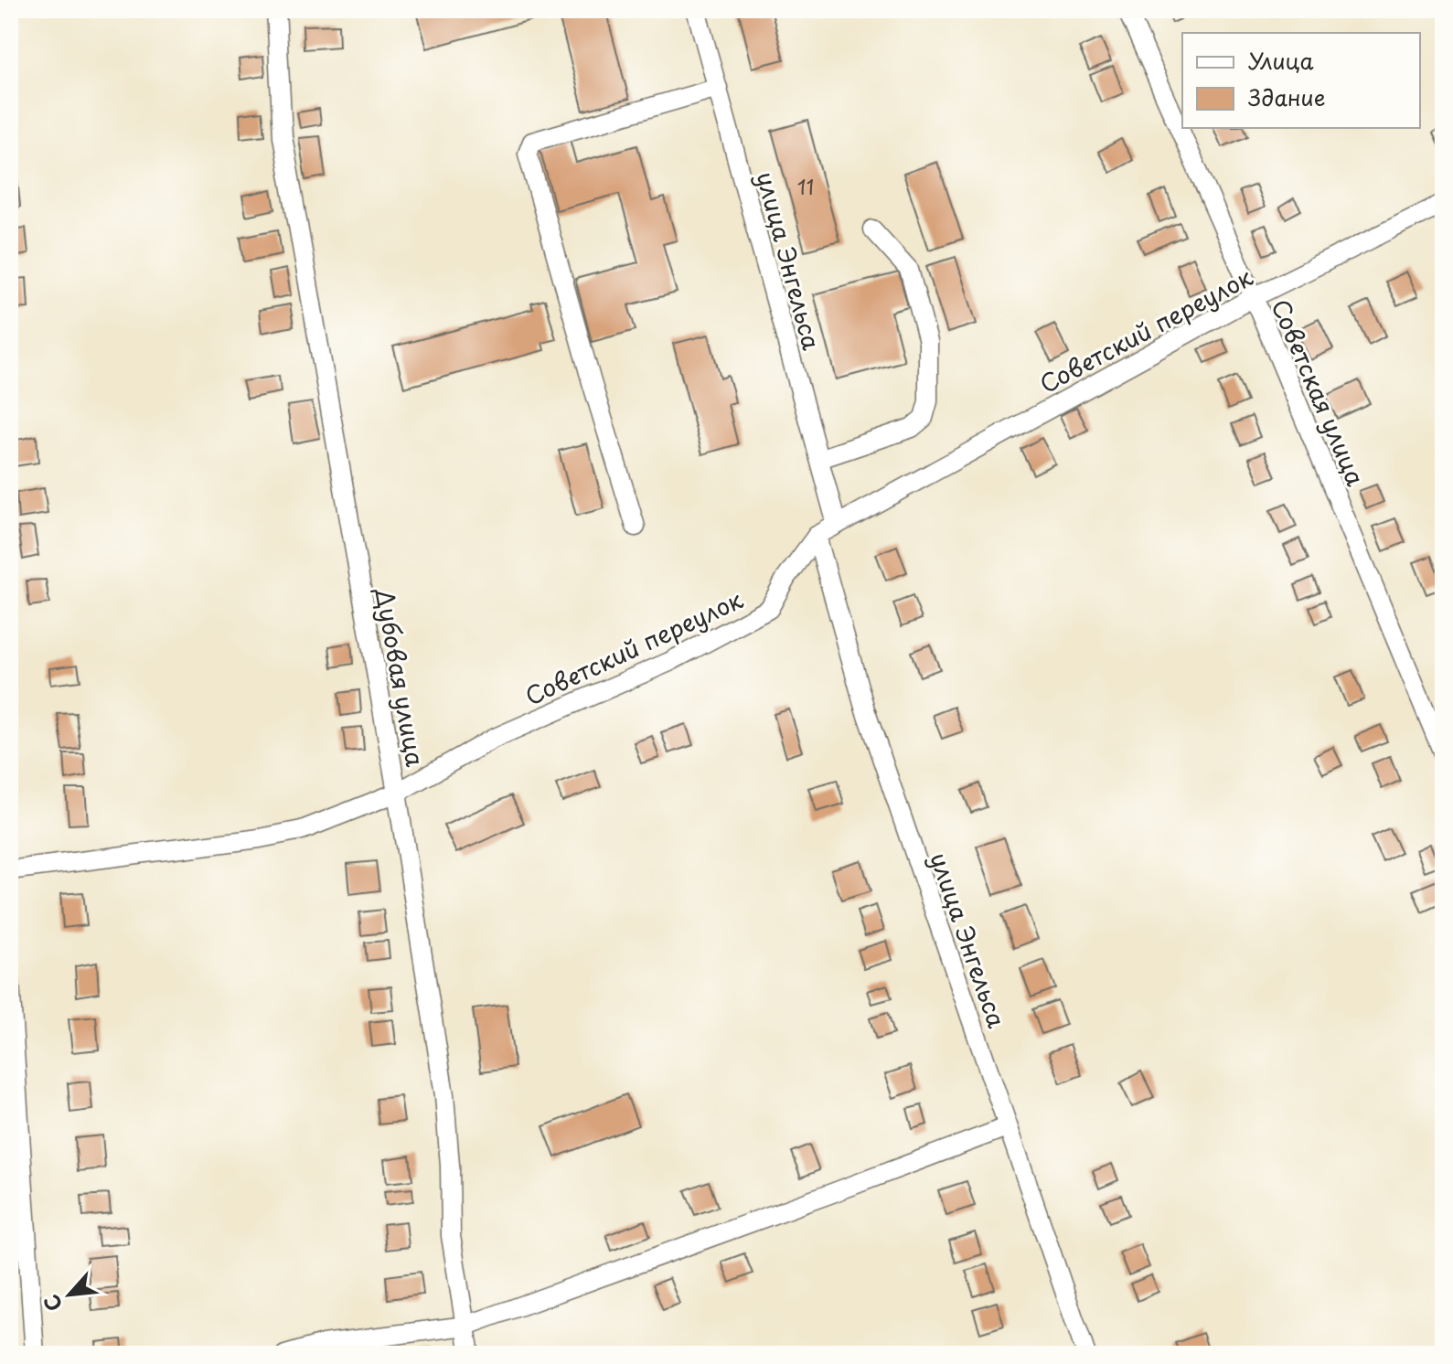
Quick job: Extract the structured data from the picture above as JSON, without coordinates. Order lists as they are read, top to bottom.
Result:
{
  "streets": {
    "street": [
      "улица Энгельса",
      "Советский переулок",
      "Советская улица",
      "Дубовая улица"
    ]
  },
  "crossings": [
    ["улица Энгельса", "Советский переулок"],
    ["Советский переулок", "Советская улица"],
    ["Советский переулок", "Дубовая улица"]
  ],
  "house_numbers": ["11"],
  "legend": ["Улица", "Здание"],
  "north": "bottom left"
}
